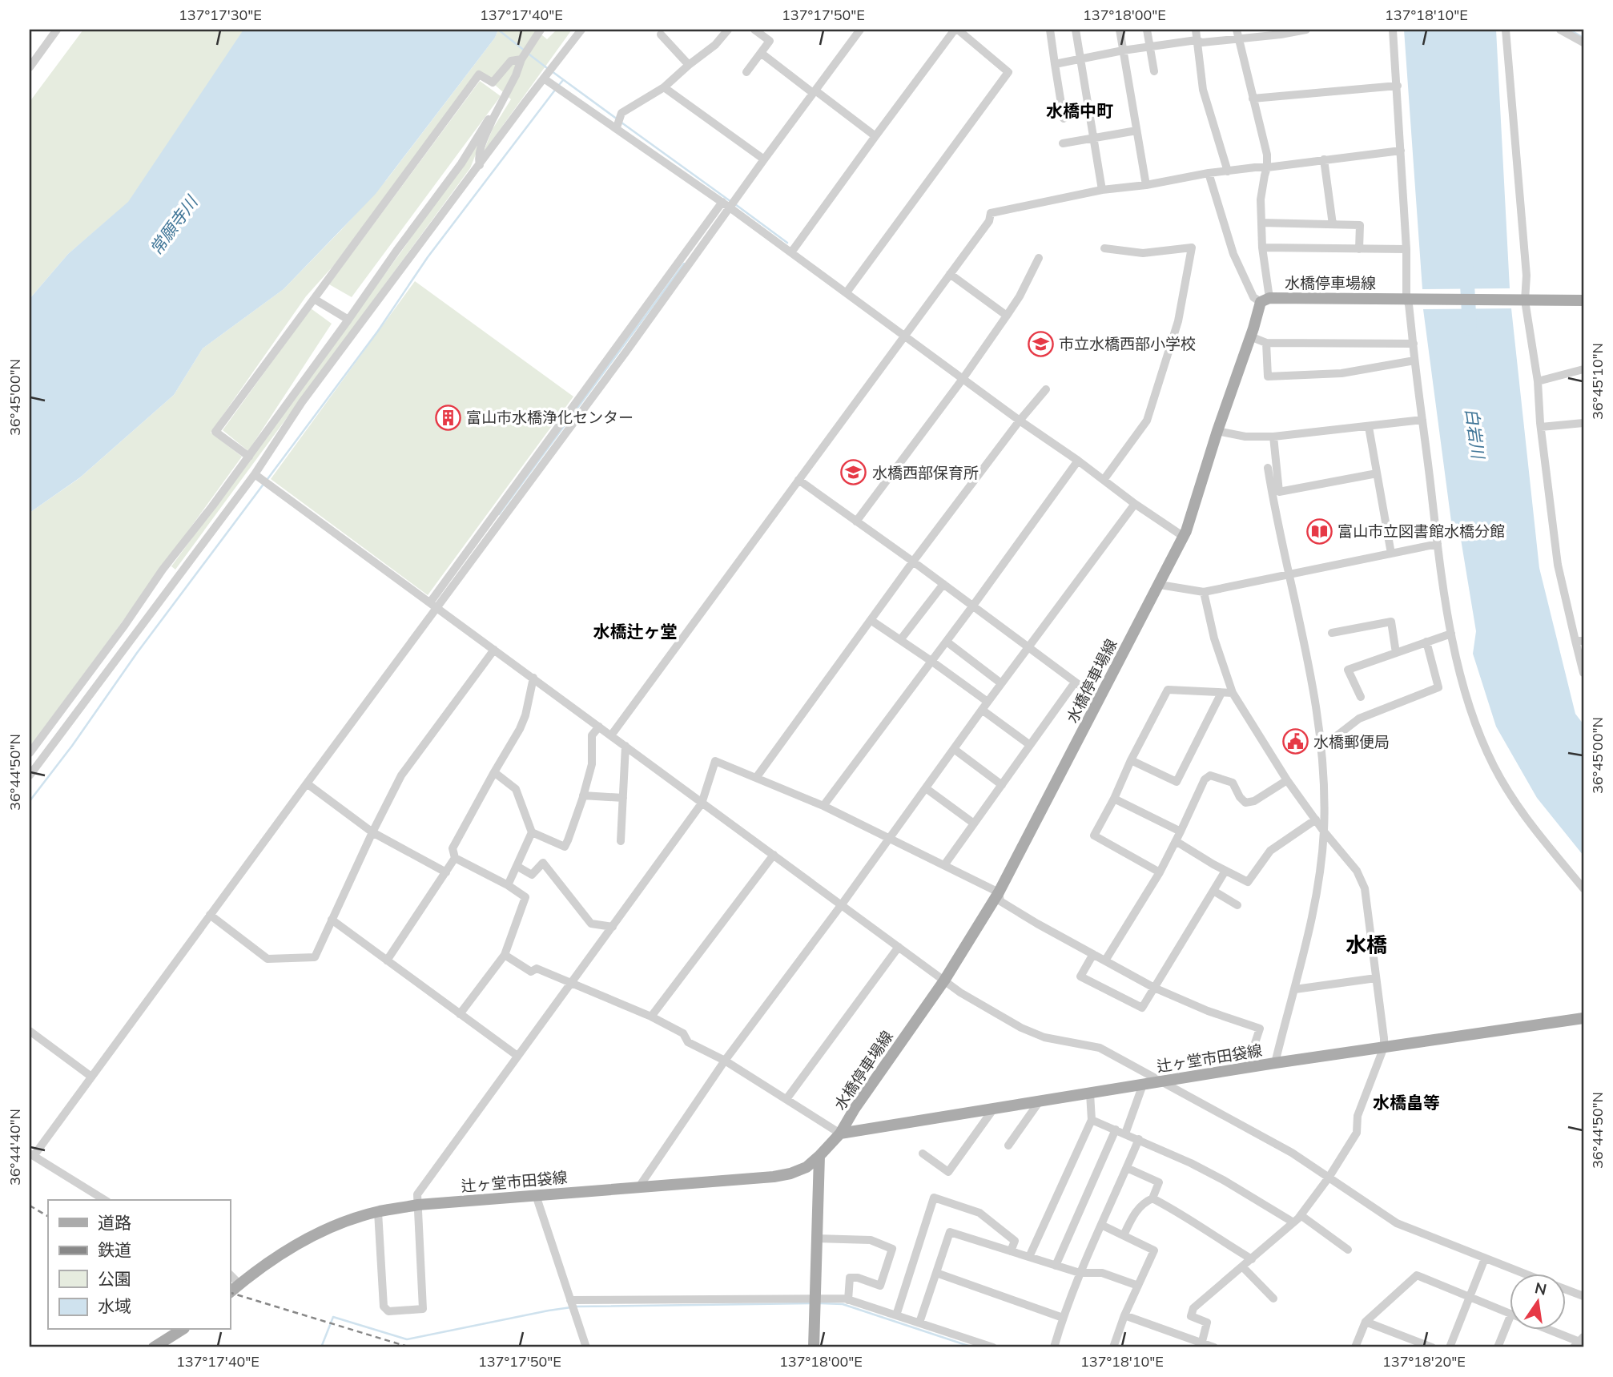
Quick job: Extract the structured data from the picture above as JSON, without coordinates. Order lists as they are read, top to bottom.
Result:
{
  "streets": {
    "main road": ["水橋停車場線", "辻ヶ堂市田袋線"]
  },
  "crossings": [
    ["水橋停車場線", "辻ヶ堂市田袋線"]
  ],
  "districts": [
    "水橋中町",
    "水橋辻ヶ堂",
    "水橋",
    "水橋畠等"
  ],
  "water": ["常願寺川", "白岩川"],
  "places": {
    "school or university": ["市立水橋西部小学校", "水橋西部保育所"],
    "building": ["富山市水橋浄化センター"],
    "library": ["富山市立図書館水橋分館"],
    "public building": ["水橋郵便局"]
  },
  "legend": [
    "道路",
    "鉄道",
    "公園",
    "水域"
  ],
  "north": "top",
  "coordinates": [
    "137°17'30\"E",
    "137°17'40\"E",
    "137°17'50\"E",
    "137°18'00\"E",
    "137°18'10\"E",
    "36°45'10\"N",
    "36°45'00\"N",
    "36°44'50\"N",
    "36°44'40\"N",
    "137°18'20\"E"
  ]
}
